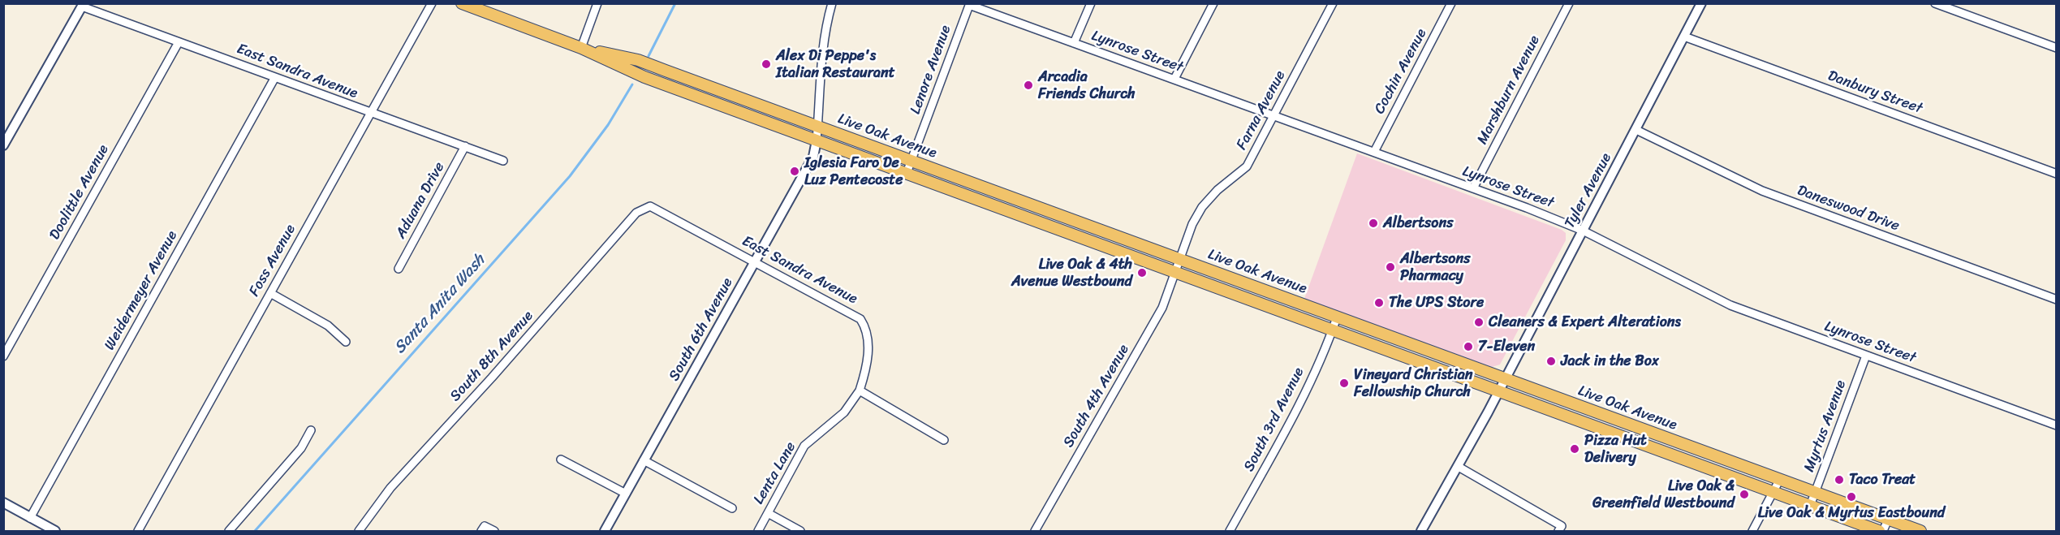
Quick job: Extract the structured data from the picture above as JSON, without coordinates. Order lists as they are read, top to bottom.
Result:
{
  "streets": {
    "main road": ["Live Oak Avenue"],
    "street": [
      "Lynrose Street",
      "Lenore Avenue",
      "East Sandra Avenue",
      "Cochin Avenue",
      "Marshburn Avenue",
      "Danbury Street",
      "Farna Avenue",
      "Tyler Avenue",
      "Doolittle Avenue",
      "Aduana Drive",
      "Daneswood Drive",
      "Foss Avenue",
      "Weidermeyer Avenue",
      "South 6th Avenue",
      "South 8th Avenue",
      "South 4th Avenue",
      "South 3rd Avenue",
      "Myrtus Avenue",
      "Lenta Lane"
    ]
  },
  "crossings": [
    ["Lynrose Street", "Lenore Avenue"],
    ["Lynrose Street", "Cochin Avenue"],
    ["Lynrose Street", "Marshburn Avenue"],
    ["Lynrose Street", "Farna Avenue"],
    ["Lynrose Street", "Tyler Avenue"],
    ["Lynrose Street", "Myrtus Avenue"],
    ["Lenore Avenue", "Live Oak Avenue"],
    ["East Sandra Avenue", "Doolittle Avenue"],
    ["East Sandra Avenue", "Aduana Drive"],
    ["East Sandra Avenue", "Foss Avenue"],
    ["East Sandra Avenue", "Weidermeyer Avenue"],
    ["East Sandra Avenue", "South 6th Avenue"],
    ["East Sandra Avenue", "South 8th Avenue"],
    ["East Sandra Avenue", "Lenta Lane"],
    ["Danbury Street", "Tyler Avenue"],
    ["Farna Avenue", "Live Oak Avenue"],
    ["Farna Avenue", "South 4th Avenue"],
    ["Live Oak Avenue", "Tyler Avenue"],
    ["Live Oak Avenue", "South 6th Avenue"],
    ["Live Oak Avenue", "South 4th Avenue"],
    ["Live Oak Avenue", "South 3rd Avenue"],
    ["Live Oak Avenue", "Myrtus Avenue"],
    ["Tyler Avenue", "Daneswood Drive"]
  ],
  "water": ["Santa Anita Wash"],
  "places": [
    "Alex Di Peppe's Italian Restaurant",
    "Arcadia Friends Church",
    "Iglesia Faro De Luz Pentecoste",
    "Albertsons",
    "Albertsons Pharmacy",
    "Live Oak & 4th Avenue Westbound",
    "The UPS Store",
    "Cleaners & Expert Alterations",
    "7-Eleven",
    "Jack in the Box",
    "Vineyard Christian Fellowship Church",
    "Pizza Hut Delivery",
    "Taco Treat",
    "Live Oak & Greenfield Westbound",
    "Live Oak & Myrtus Eastbound"
  ]
}
